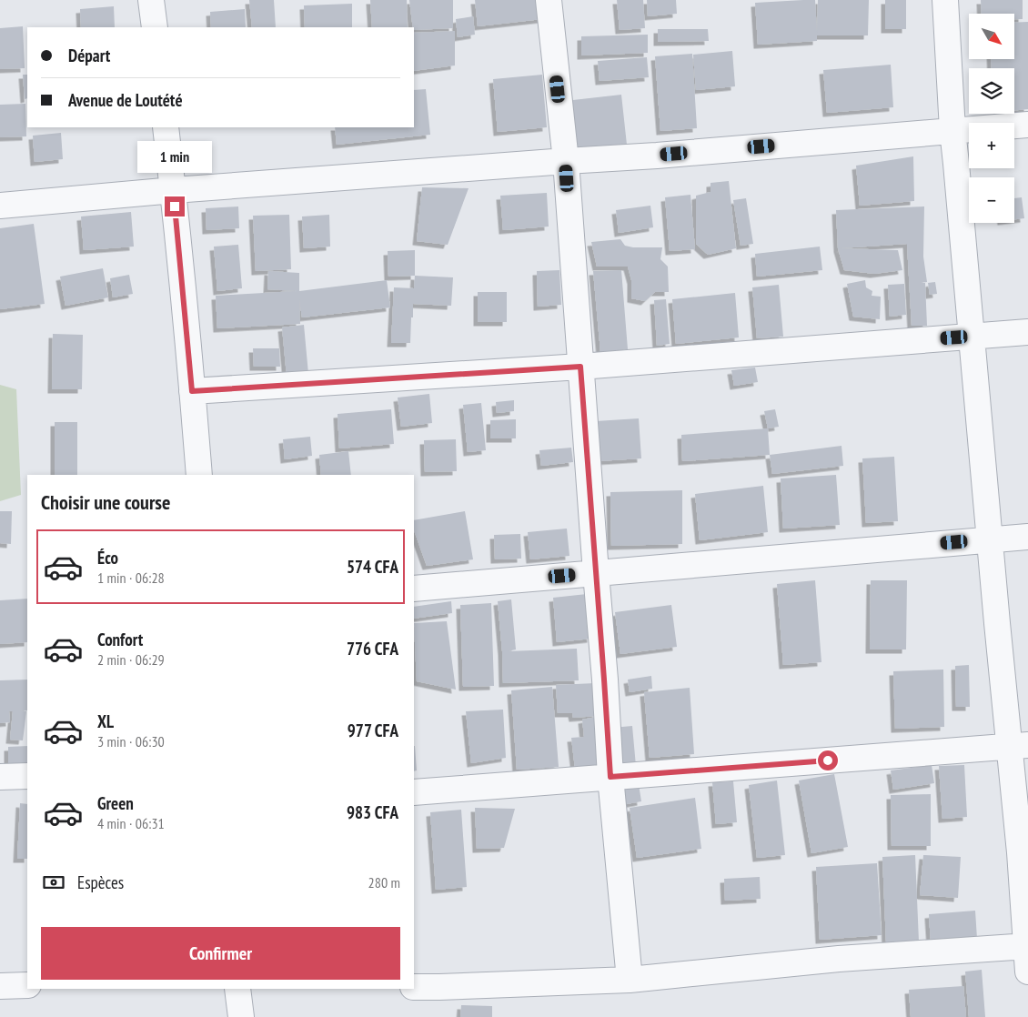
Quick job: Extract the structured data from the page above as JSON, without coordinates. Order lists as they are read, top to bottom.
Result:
{
  "north": "bottom right",
  "page": {
    "map_buttons": ["+", "−"],
    "banner": ["Départ", "Avenue de Loutété"],
    "bubble": "1 min",
    "heading": "Choisir une course",
    "list": [
      {
        "name": "Éco",
        "note": "1 min · 06:28",
        "value": "574 CFA"
      },
      {
        "name": "Confort",
        "note": "2 min · 06:29",
        "value": "776 CFA"
      },
      {
        "name": "XL",
        "note": "3 min · 06:30",
        "value": "977 CFA"
      },
      {
        "name": "Green",
        "note": "4 min · 06:31",
        "value": "983 CFA"
      }
    ],
    "pay": ["Espèces", "280 m"],
    "buttons": "Confirmer"
  }
}
